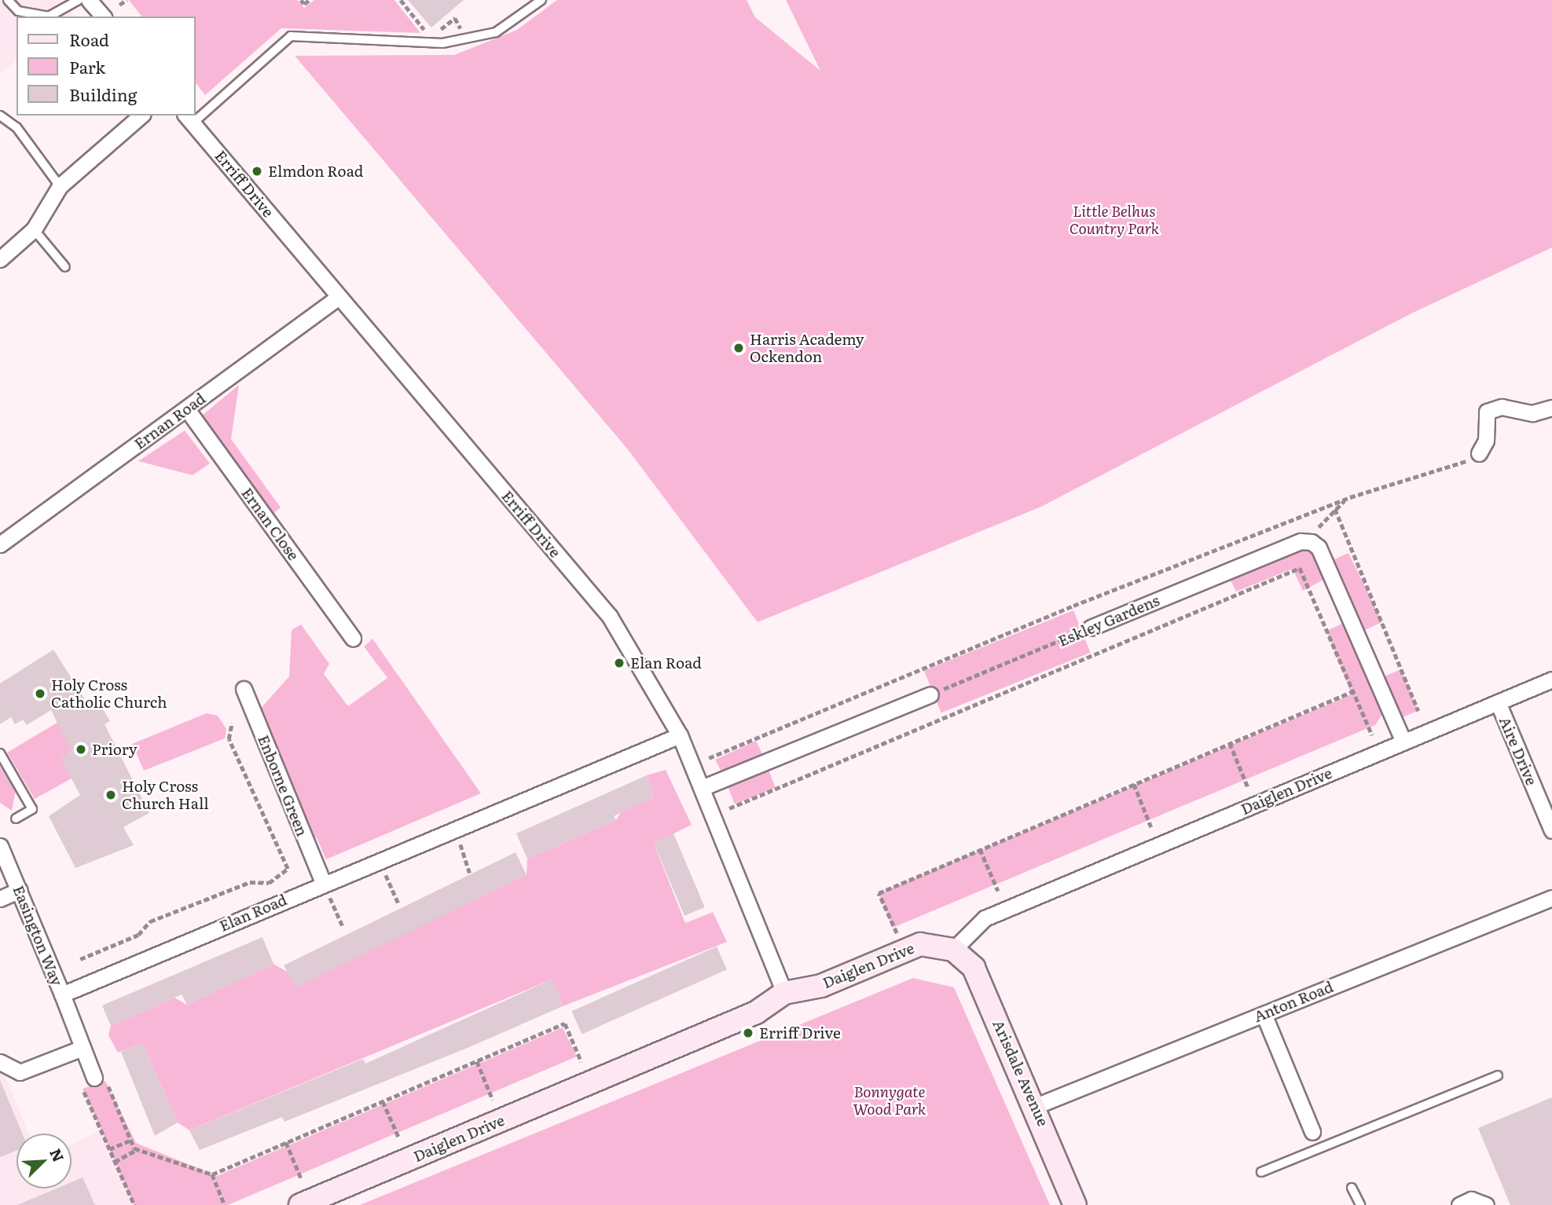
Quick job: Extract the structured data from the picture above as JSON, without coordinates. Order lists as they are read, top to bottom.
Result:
{
  "streets": {
    "street": [
      "Erriff Drive",
      "Ernan Road",
      "Ernan Close",
      "Eskley Gardens",
      "Aire Drive",
      "Enborne Green",
      "Daiglen Drive",
      "Elan Road",
      "Easington Way",
      "Anton Road",
      "Arisdale Avenue"
    ]
  },
  "crossings": [
    ["Erriff Drive", "Ernan Road"],
    ["Erriff Drive", "Daiglen Drive"],
    ["Erriff Drive", "Elan Road"],
    ["Ernan Road", "Ernan Close"],
    ["Aire Drive", "Daiglen Drive"],
    ["Enborne Green", "Elan Road"],
    ["Daiglen Drive", "Arisdale Avenue"],
    ["Elan Road", "Easington Way"],
    ["Anton Road", "Arisdale Avenue"]
  ],
  "parks": ["Little Belhus Country Park", "Bonnygate Wood Park"],
  "places": [
    "Elmdon Road",
    "Harris Academy Ockendon",
    "Elan Road",
    "Holy Cross Catholic Church",
    "Priory",
    "Holy Cross Church Hall",
    "Erriff Drive"
  ],
  "legend": ["Road", "Park", "Building"],
  "north": "top right"
}
